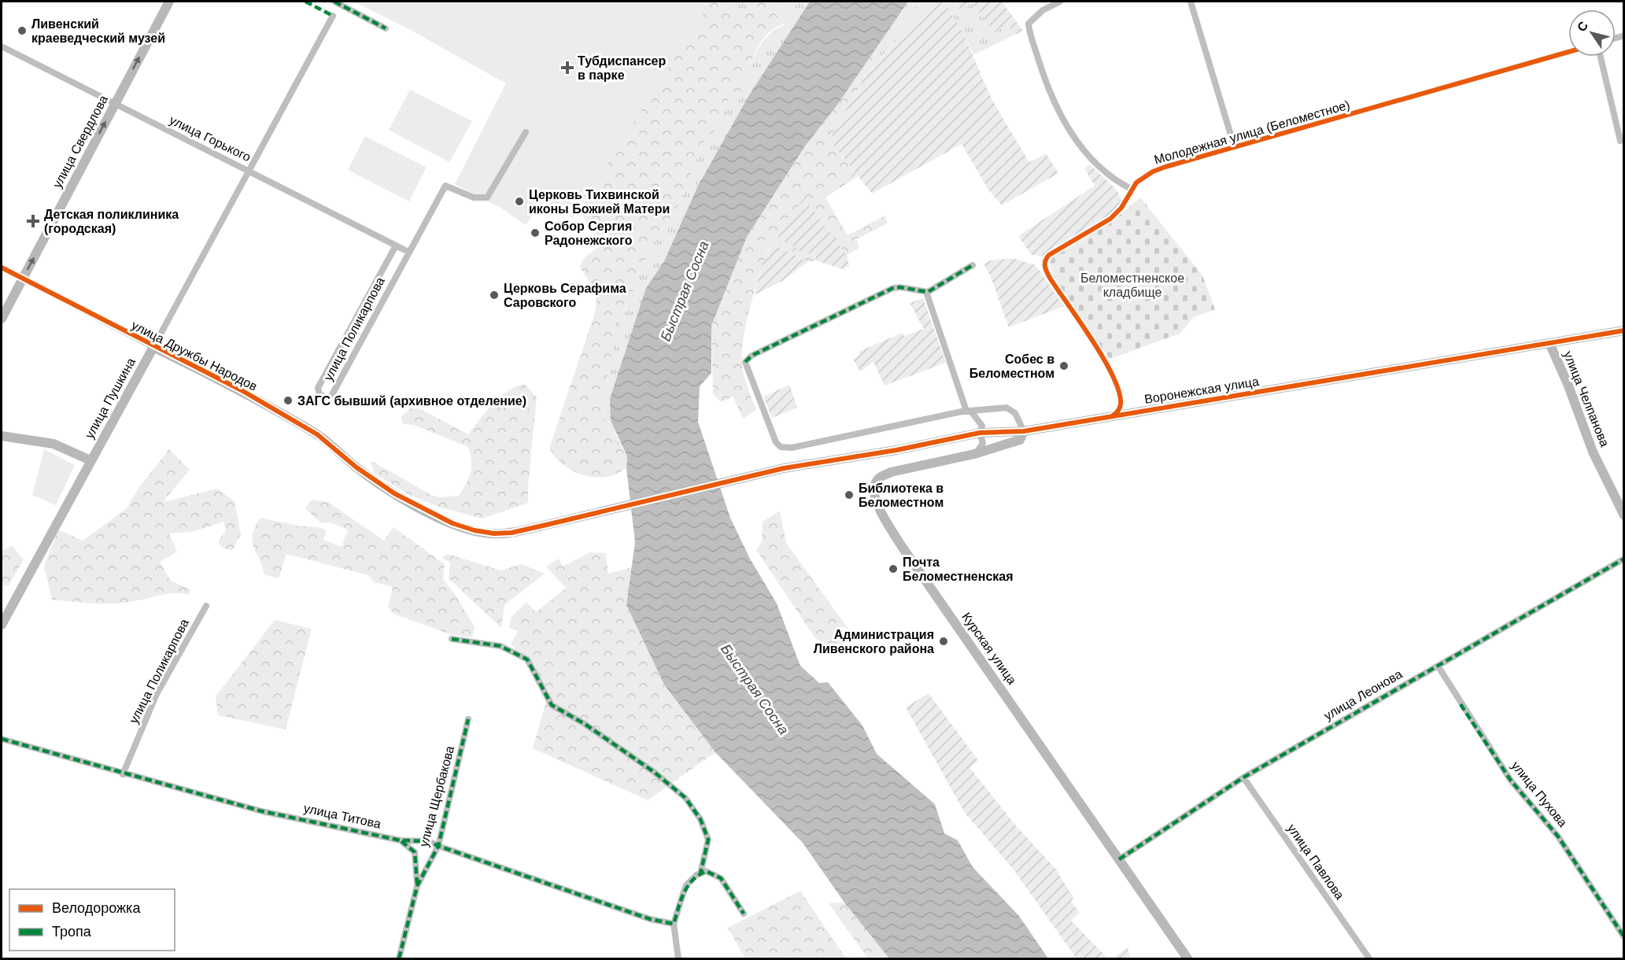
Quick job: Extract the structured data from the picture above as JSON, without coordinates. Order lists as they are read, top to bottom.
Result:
{
  "streets": {
    "street": [
      "Молодежная улица (Беломестное)",
      "улица Горького",
      "улица Свердлова",
      "улица Поликарпова",
      "улица Дружбы Народов",
      "Воронежская улица",
      "улица Пушкина",
      "улица Челпанова",
      "Курская улица",
      "улица Леонова",
      "улица Пухова",
      "улица Щербакова",
      "улица Титова",
      "улица Павлова"
    ]
  },
  "crossings": [
    ["Молодежная улица (Беломестное)", "Воронежская улица"],
    ["улица Горького", "улица Свердлова"],
    ["улица Горького", "улица Поликарпова"],
    ["улица Горького", "улица Пушкина"],
    ["улица Свердлова", "улица Дружбы Народов"],
    ["улица Поликарпова", "улица Титова"],
    ["улица Дружбы Народов", "Воронежская улица"],
    ["улица Дружбы Народов", "улица Пушкина"],
    ["Воронежская улица", "улица Челпанова"],
    ["Воронежская улица", "Курская улица"],
    ["Курская улица", "улица Леонова"],
    ["улица Леонова", "улица Пухова"],
    ["улица Леонова", "улица Павлова"],
    ["улица Щербакова", "улица Титова"]
  ],
  "one_way": ["улица Свердлова"],
  "water": ["Быстрая Сосна"],
  "parks": ["Беломестненское кладбище"],
  "places": {
    "other": [
      "Ливенский краеведческий музей",
      "Церковь Тихвинской иконы Божией Матери",
      "Собор Сергия Радонежского",
      "Церковь Серафима Саровского",
      "Собес в Беломестном",
      "ЗАГС бывший (архивное отделение)",
      "Библиотека в Беломестном",
      "Почта Беломестненская",
      "Администрация Ливенского района"
    ],
    "health": ["Тубдиспансер в парке", "Детская поликлиника (городская)"]
  },
  "legend": ["Велодорожка", "Тропа"],
  "north": "top left"
}
